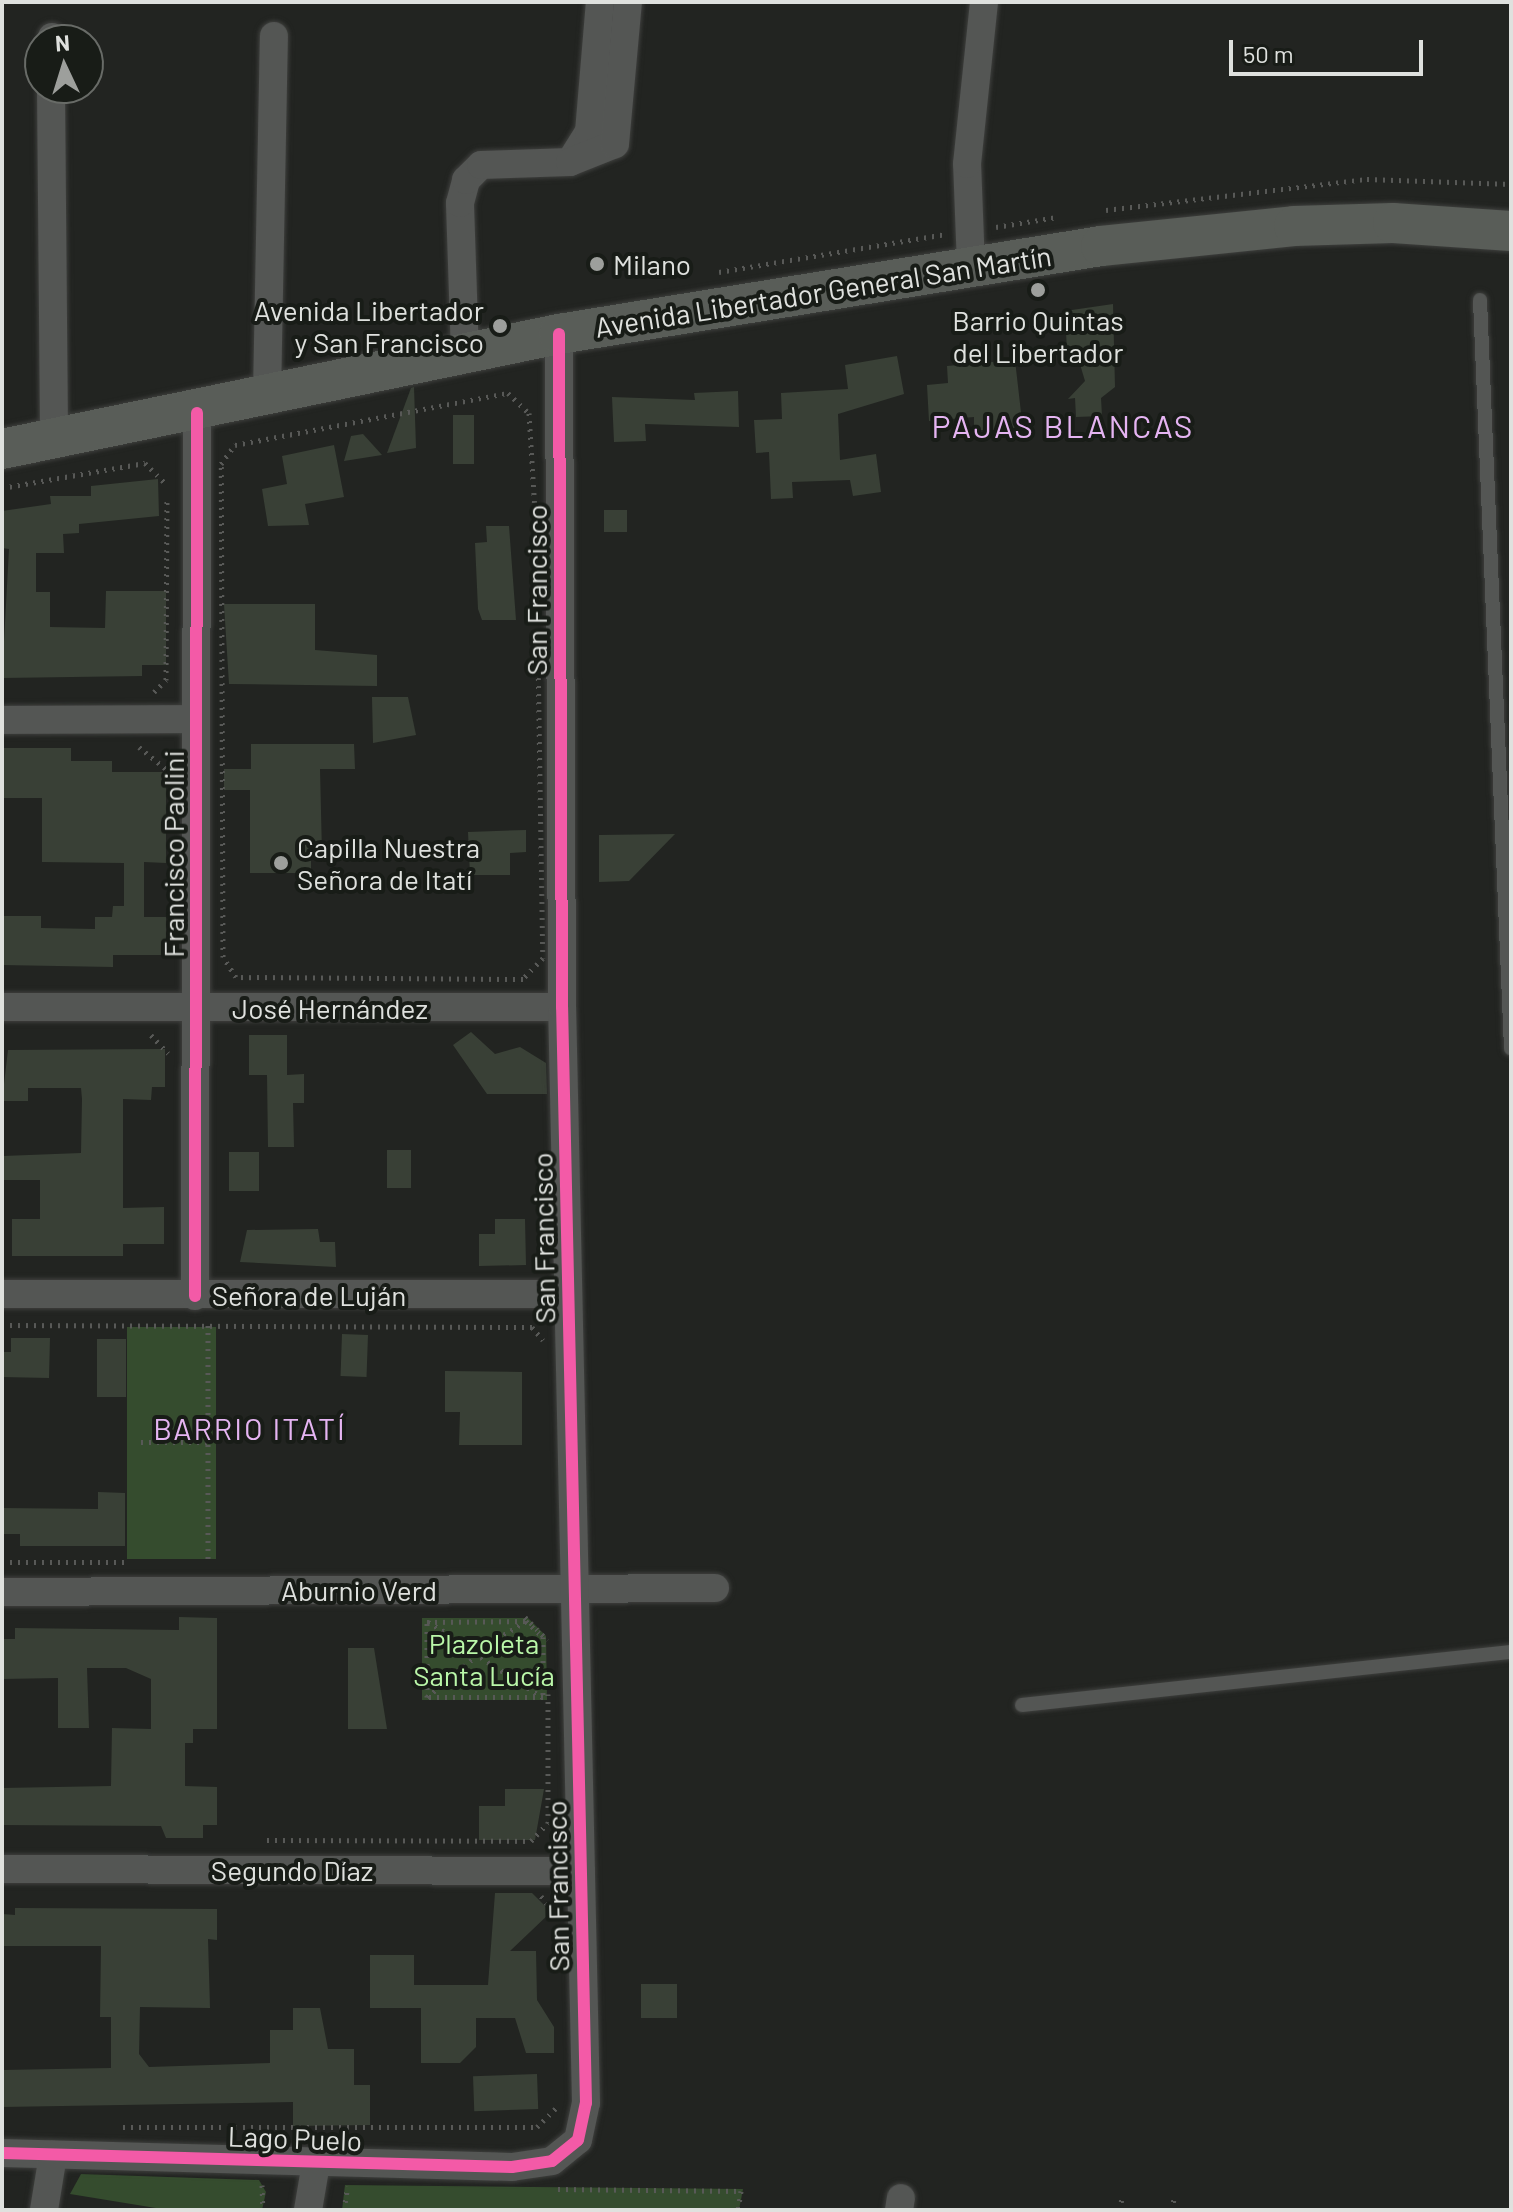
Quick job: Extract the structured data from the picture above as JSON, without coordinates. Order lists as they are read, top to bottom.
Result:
{
  "streets": {
    "main road": ["Avenida Libertador General San Martín"],
    "street": [
      "San Francisco",
      "Francisco Paolini",
      "José Hernández",
      "Señora de Luján",
      "Aburnio Verd",
      "Segundo Díaz",
      "Lago Puelo"
    ]
  },
  "crossings": [
    ["Avenida Libertador General San Martín", "San Francisco"],
    ["Avenida Libertador General San Martín", "Francisco Paolini"],
    ["San Francisco", "José Hernández"],
    ["San Francisco", "Señora de Luján"],
    ["San Francisco", "Aburnio Verd"],
    ["San Francisco", "Segundo Díaz"],
    ["San Francisco", "Lago Puelo"],
    ["Francisco Paolini", "José Hernández"],
    ["Francisco Paolini", "Señora de Luján"]
  ],
  "districts": ["PAJAS BLANCAS", "BARRIO ITATÍ"],
  "parks": ["Plazoleta Santa Lucía"],
  "places": [
    "Milano",
    "Barrio Quintas del Libertador",
    "Avenida Libertador y San Francisco",
    "Capilla Nuestra Señora de Itatí"
  ],
  "scale_bar": "50 m",
  "north": "top"
}
